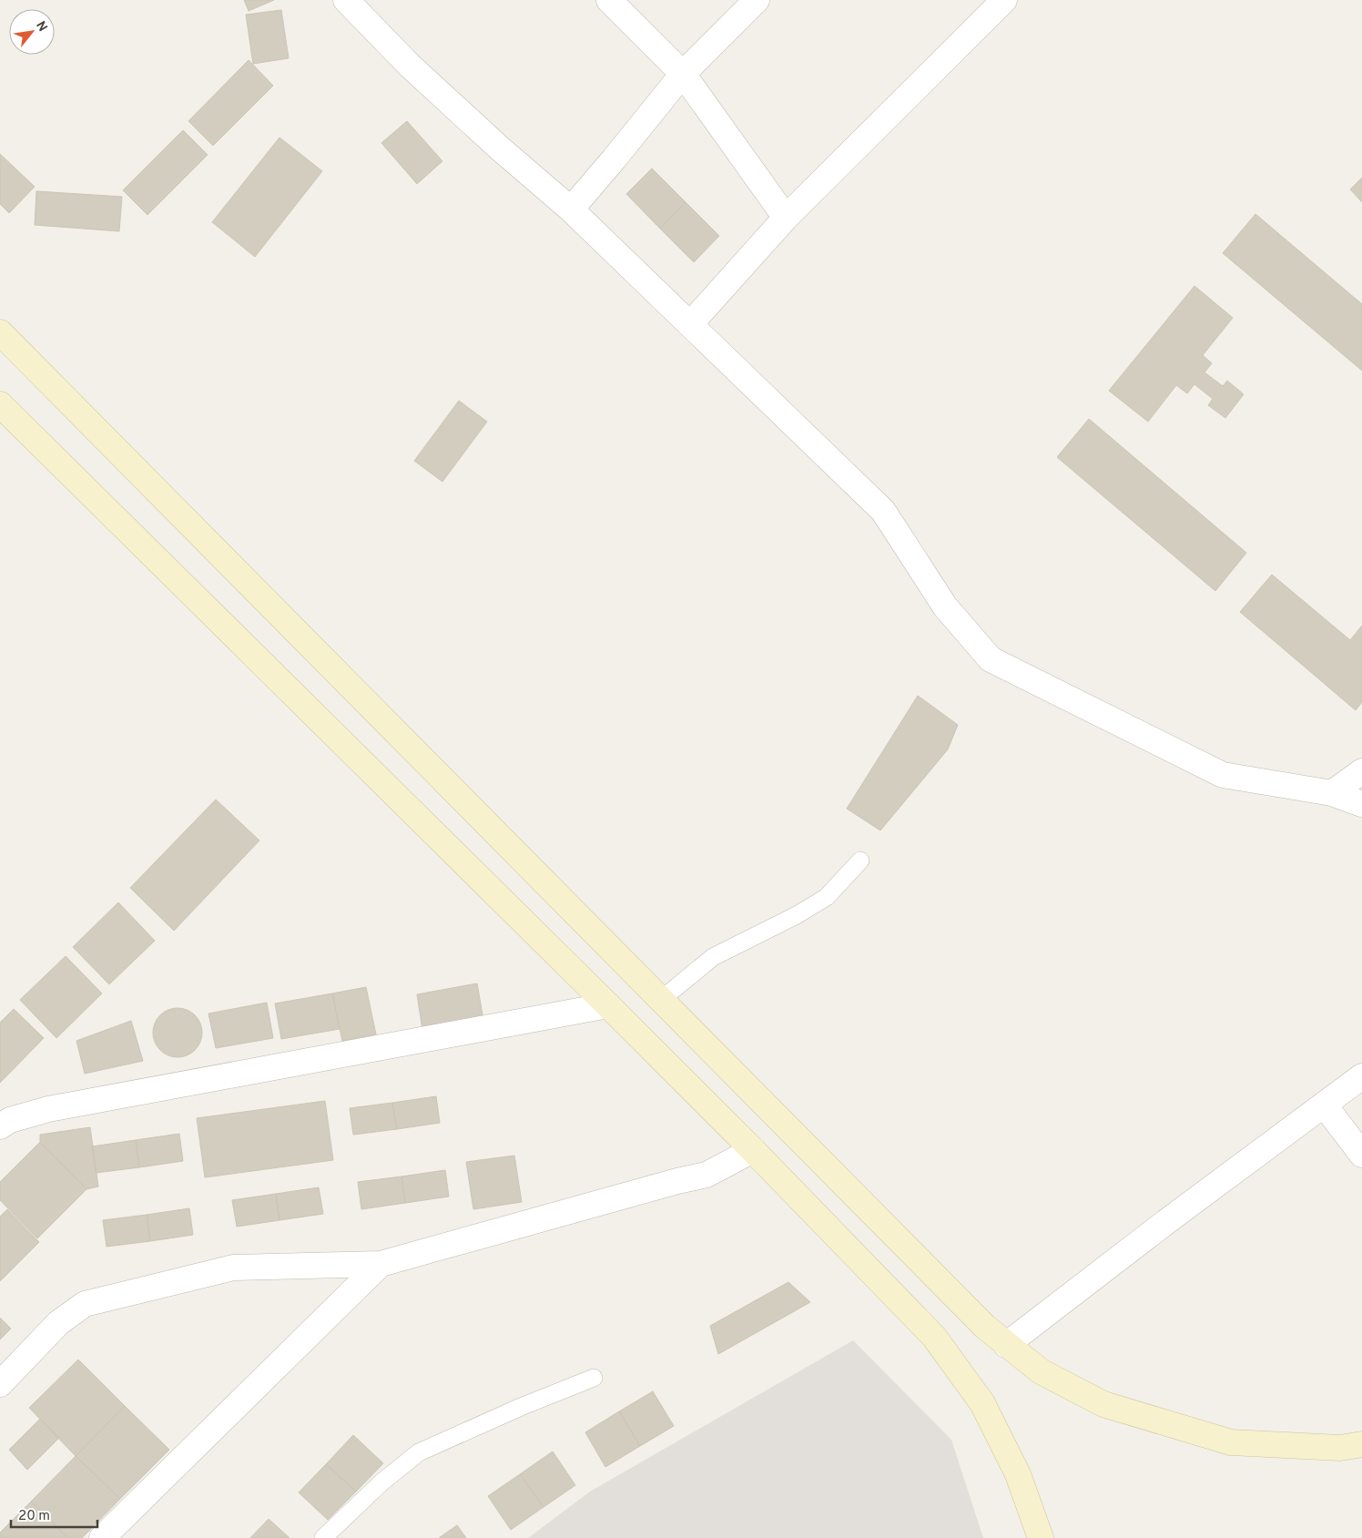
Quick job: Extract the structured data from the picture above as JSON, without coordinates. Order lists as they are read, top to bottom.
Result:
{
  "scale_bar": "20 m",
  "north": "top right"
}
